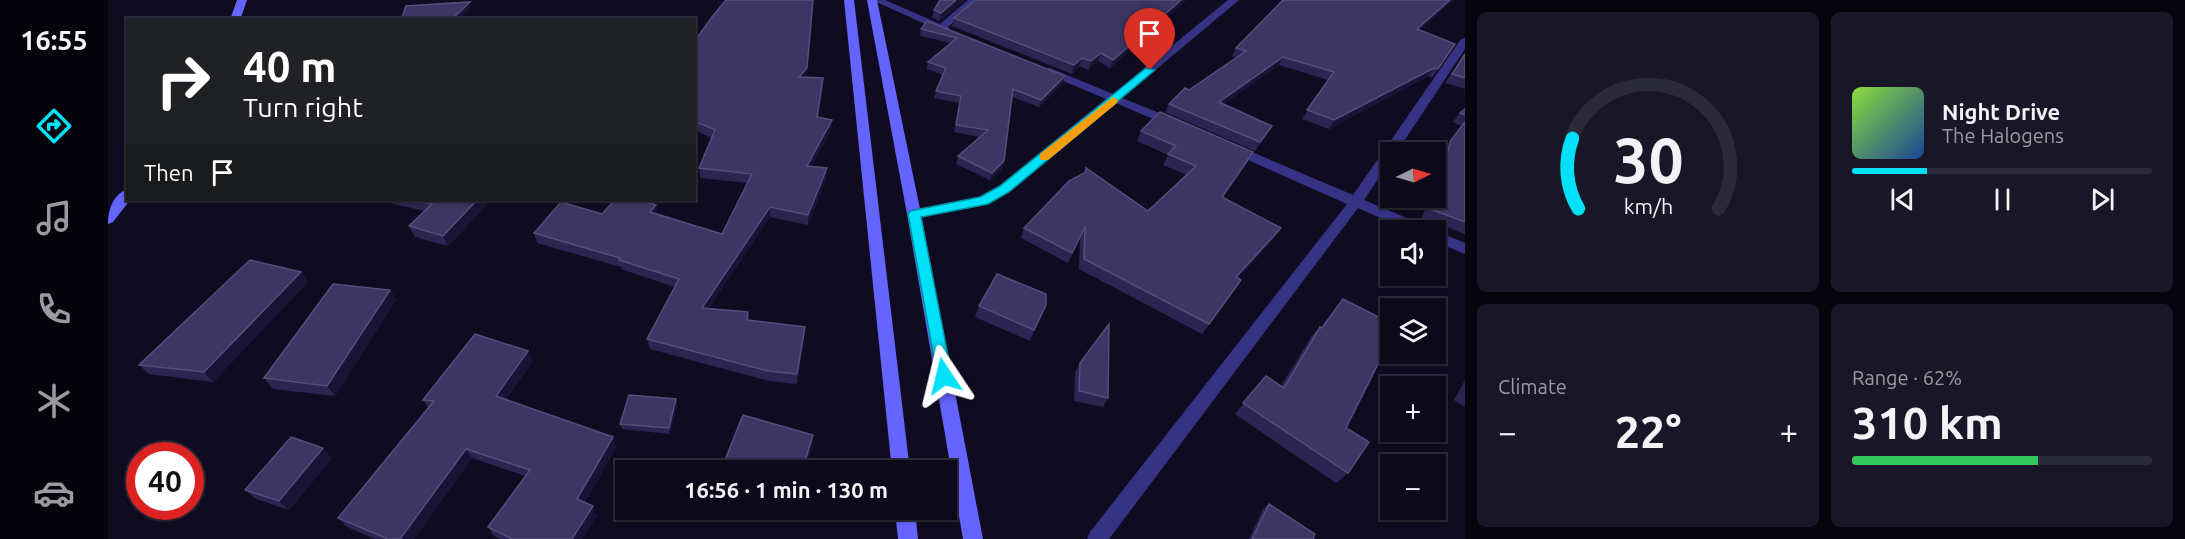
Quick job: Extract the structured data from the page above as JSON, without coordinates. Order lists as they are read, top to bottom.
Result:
{
  "north": "right",
  "page": {
    "tabs": "16:55",
    "turn": ["40 m", "Turn right"],
    "song": ["Night Drive", "The Halogens"],
    "map_buttons": ["+", "−"],
    "then": "Then",
    "tile": [
      "Climate",
      ["Range · 62%", "310 km"]
    ],
    "heat": ["−", "22°", "+"],
    "limit": "40",
    "trip": "16:56 · 1 min · 130 m",
    "gauge": ["30", "km/h"]
  }
}
